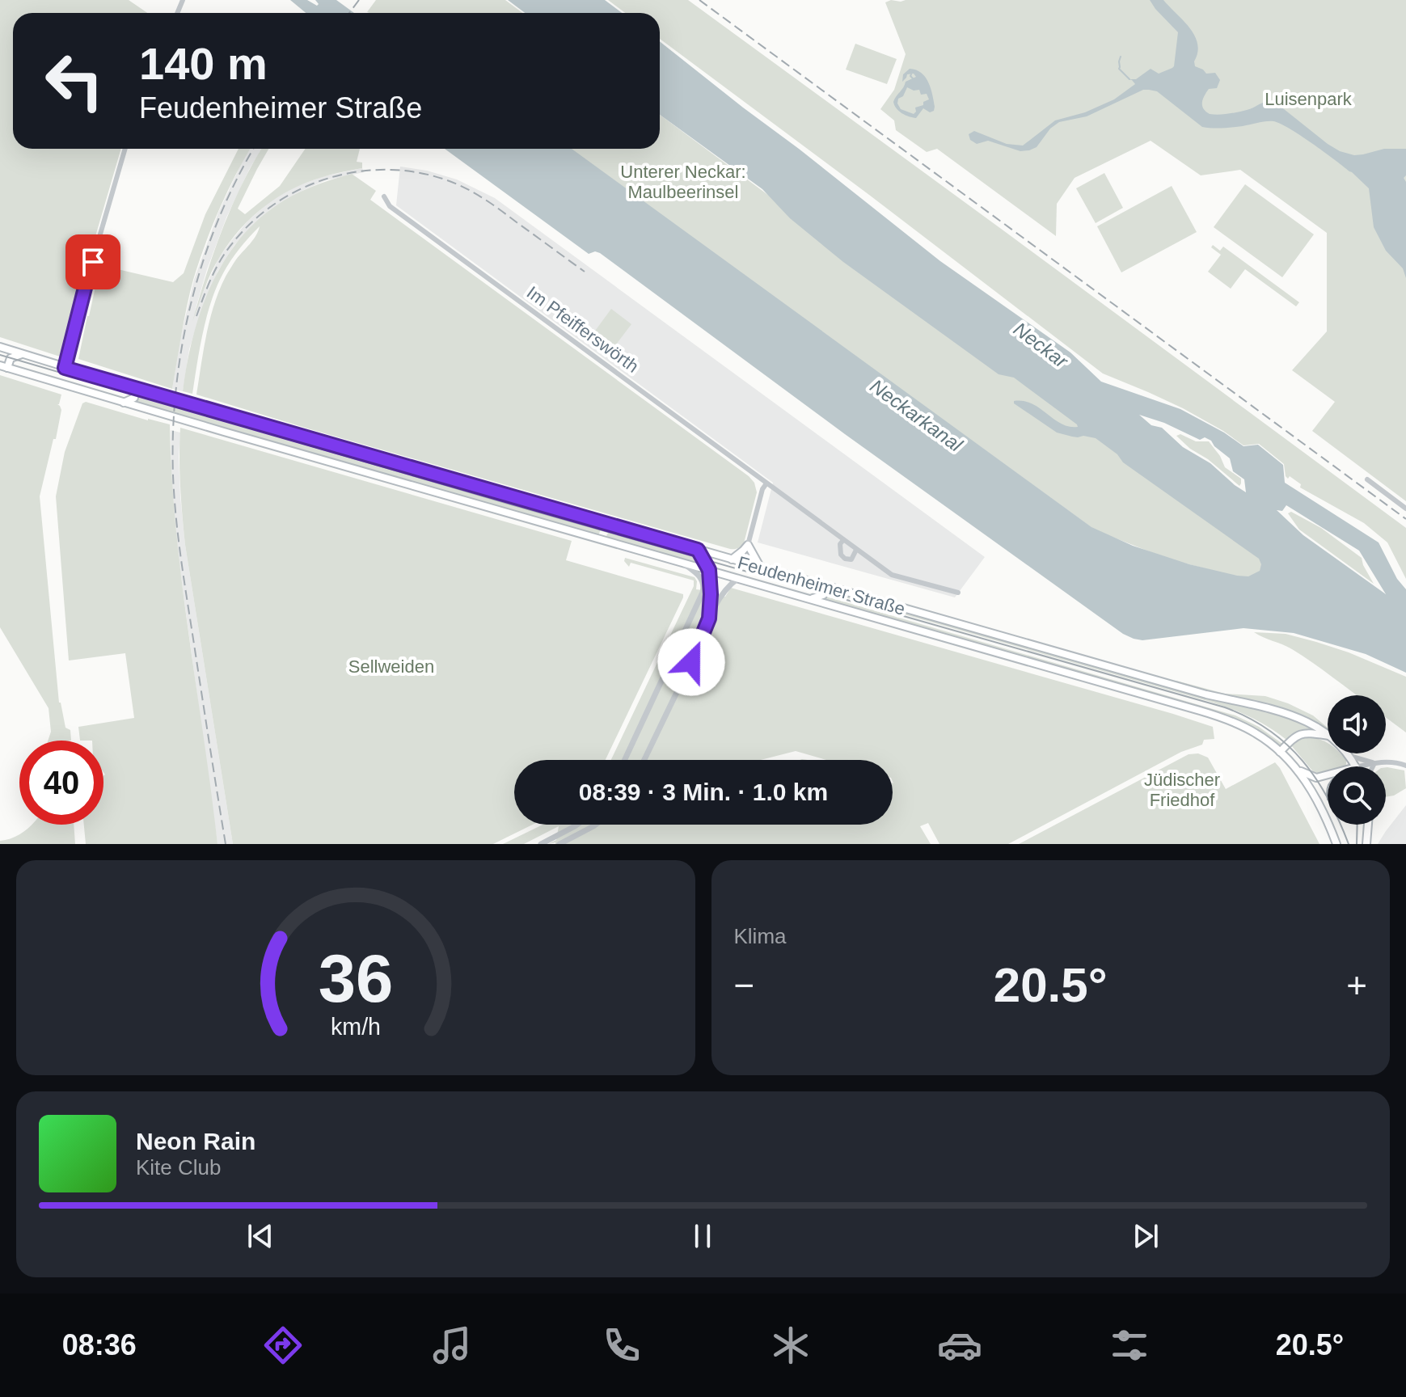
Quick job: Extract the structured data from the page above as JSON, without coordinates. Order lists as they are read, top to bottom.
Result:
{
  "streets": {
    "main road": ["Feudenheimer Straße"],
    "street": ["Im Pfeifferswörth"]
  },
  "water": ["Neckar", "Neckarkanal"],
  "parks": [
    "Luisenpark",
    "Unterer Neckar: Maulbeerinsel",
    "Sellweiden",
    "Jüdischer Friedhof"
  ],
  "page": {
    "turn": ["140 m", "Feudenheimer Straße"],
    "limit": "40",
    "trip": "08:39 · 3 Min. · 1.0 km",
    "tile": "Klima",
    "heat": ["−", "20.5°", "+"],
    "song": ["Neon Rain", "Kite Club"],
    "tabs": ["08:36", "20.5°"],
    "gauge": ["36", "km/h"]
  }
}
